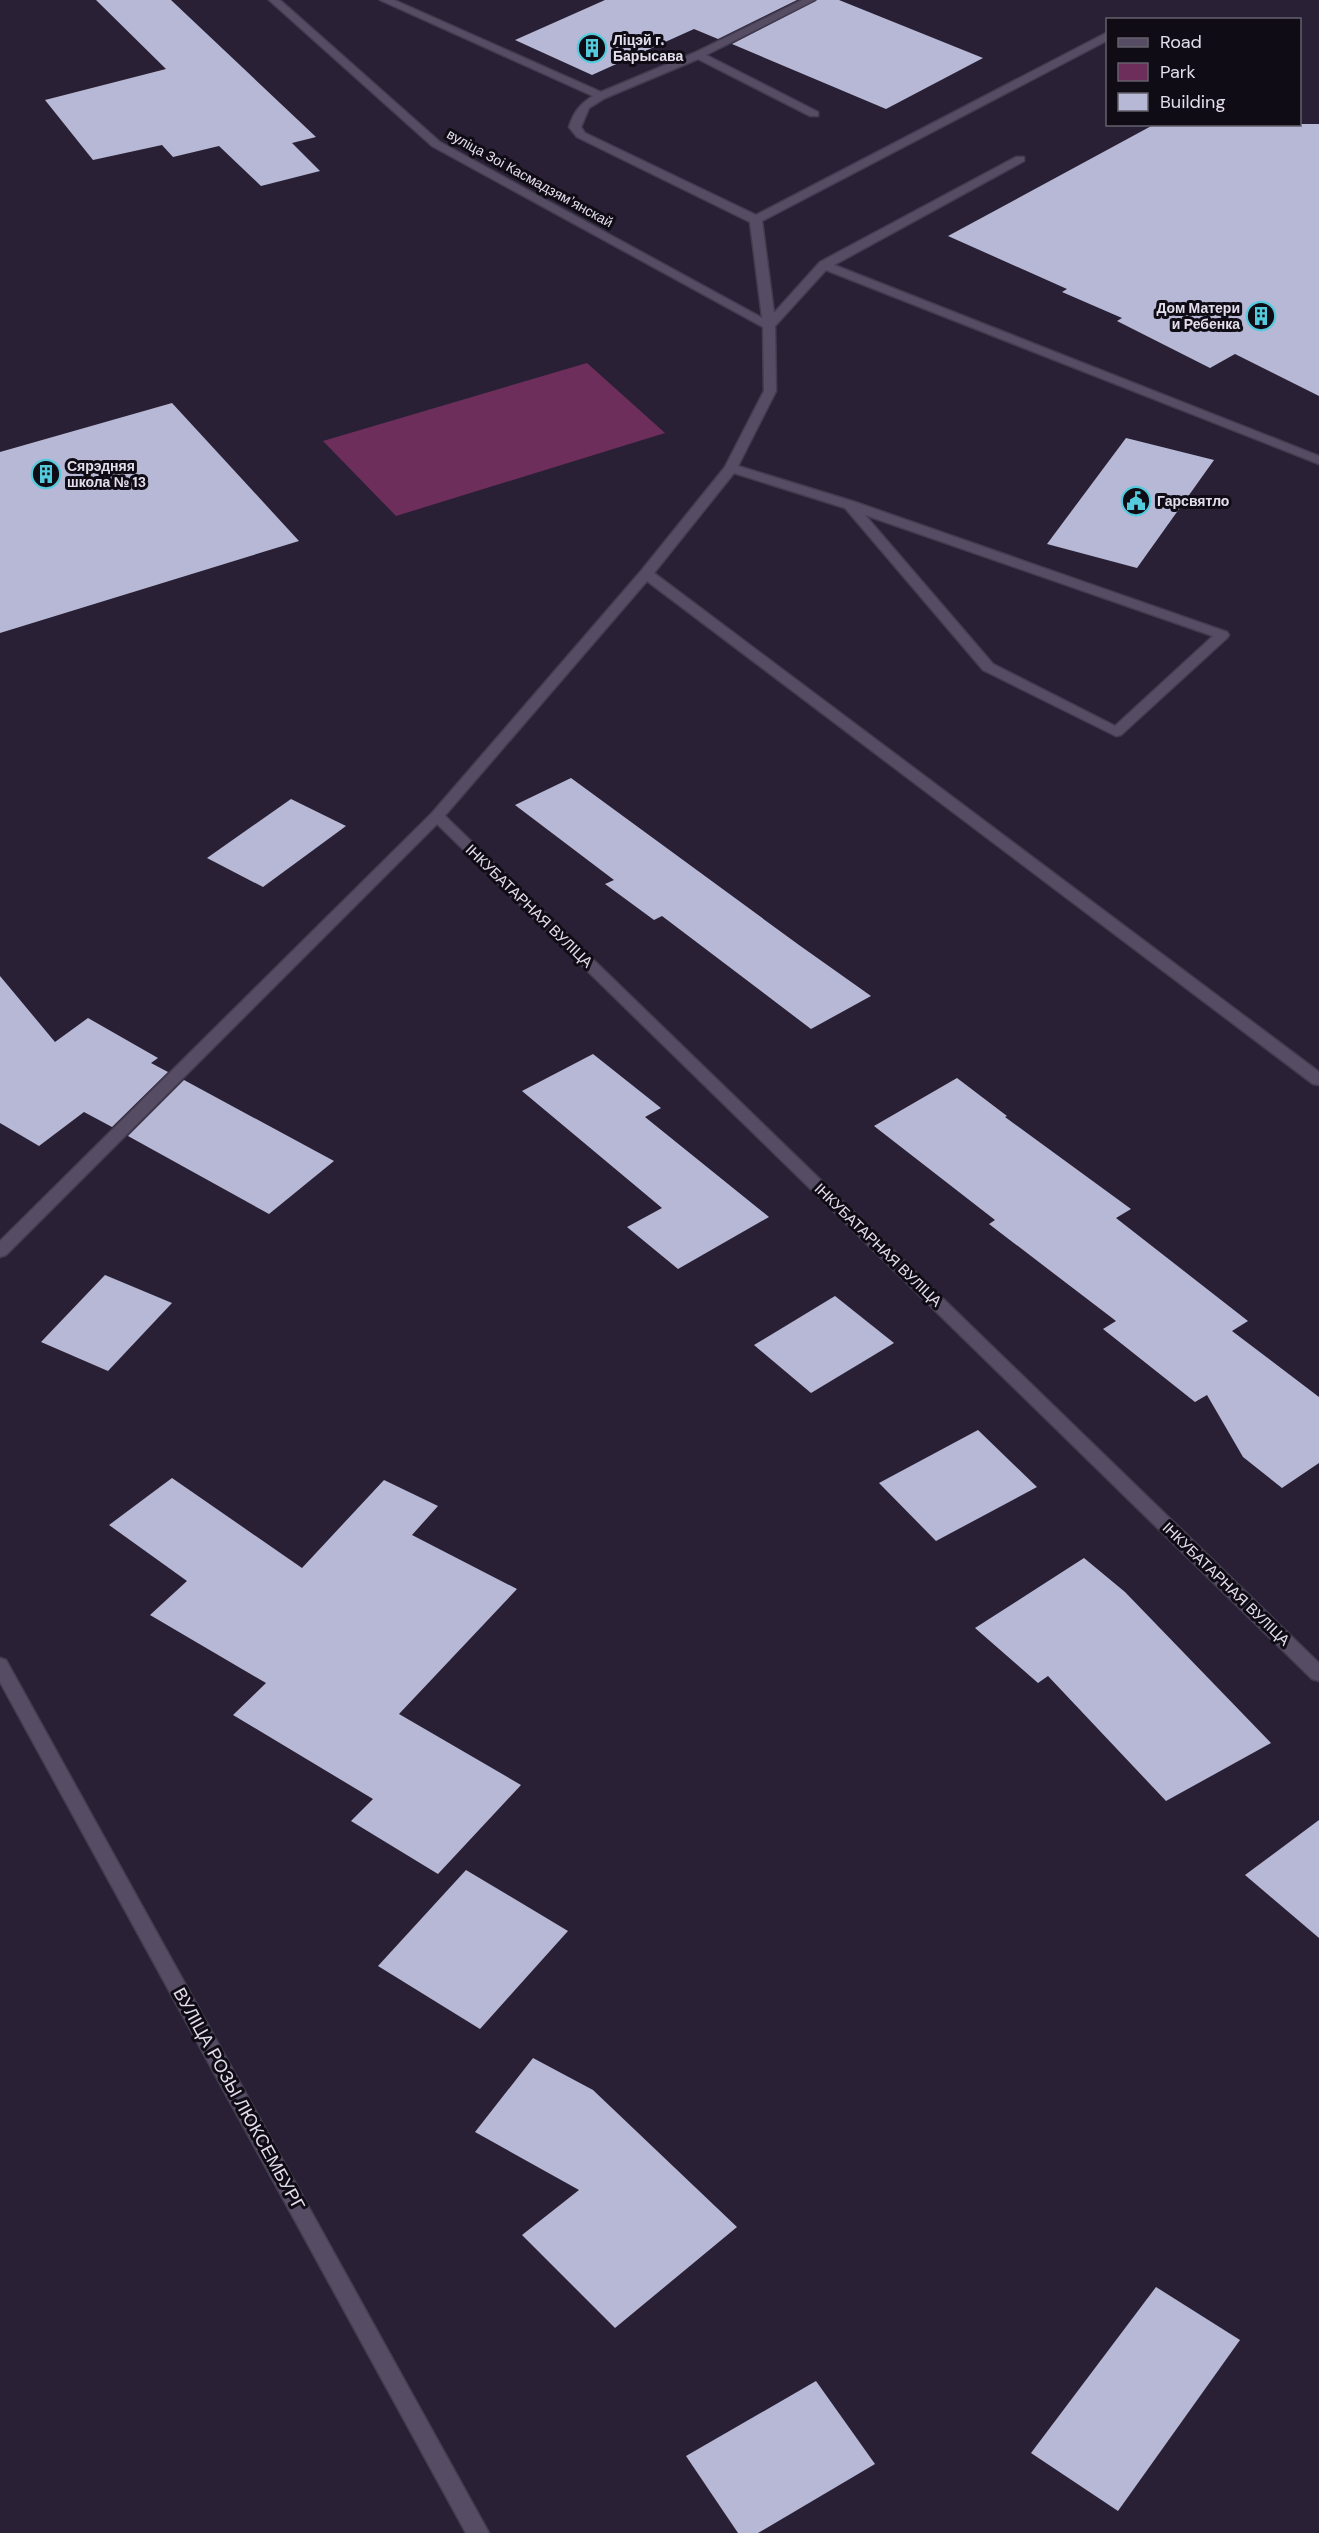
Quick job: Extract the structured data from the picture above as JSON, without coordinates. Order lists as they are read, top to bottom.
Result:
{
  "streets": {
    "street": ["вуліца Зоі Касмадзямʼянскай", "ІНКУБАТАРНАЯ ВУЛІЦА", "ВУЛІЦА РОЗЫ ЛЮКСЕМБУРГ"]
  },
  "places": {
    "building": ["Ліцэй г. Барысава", "Дом Матери и Ребенка", "Сярэдняя школа № 13"],
    "public building": ["Гарсвятло"]
  },
  "legend": ["Road", "Park", "Building"]
}
